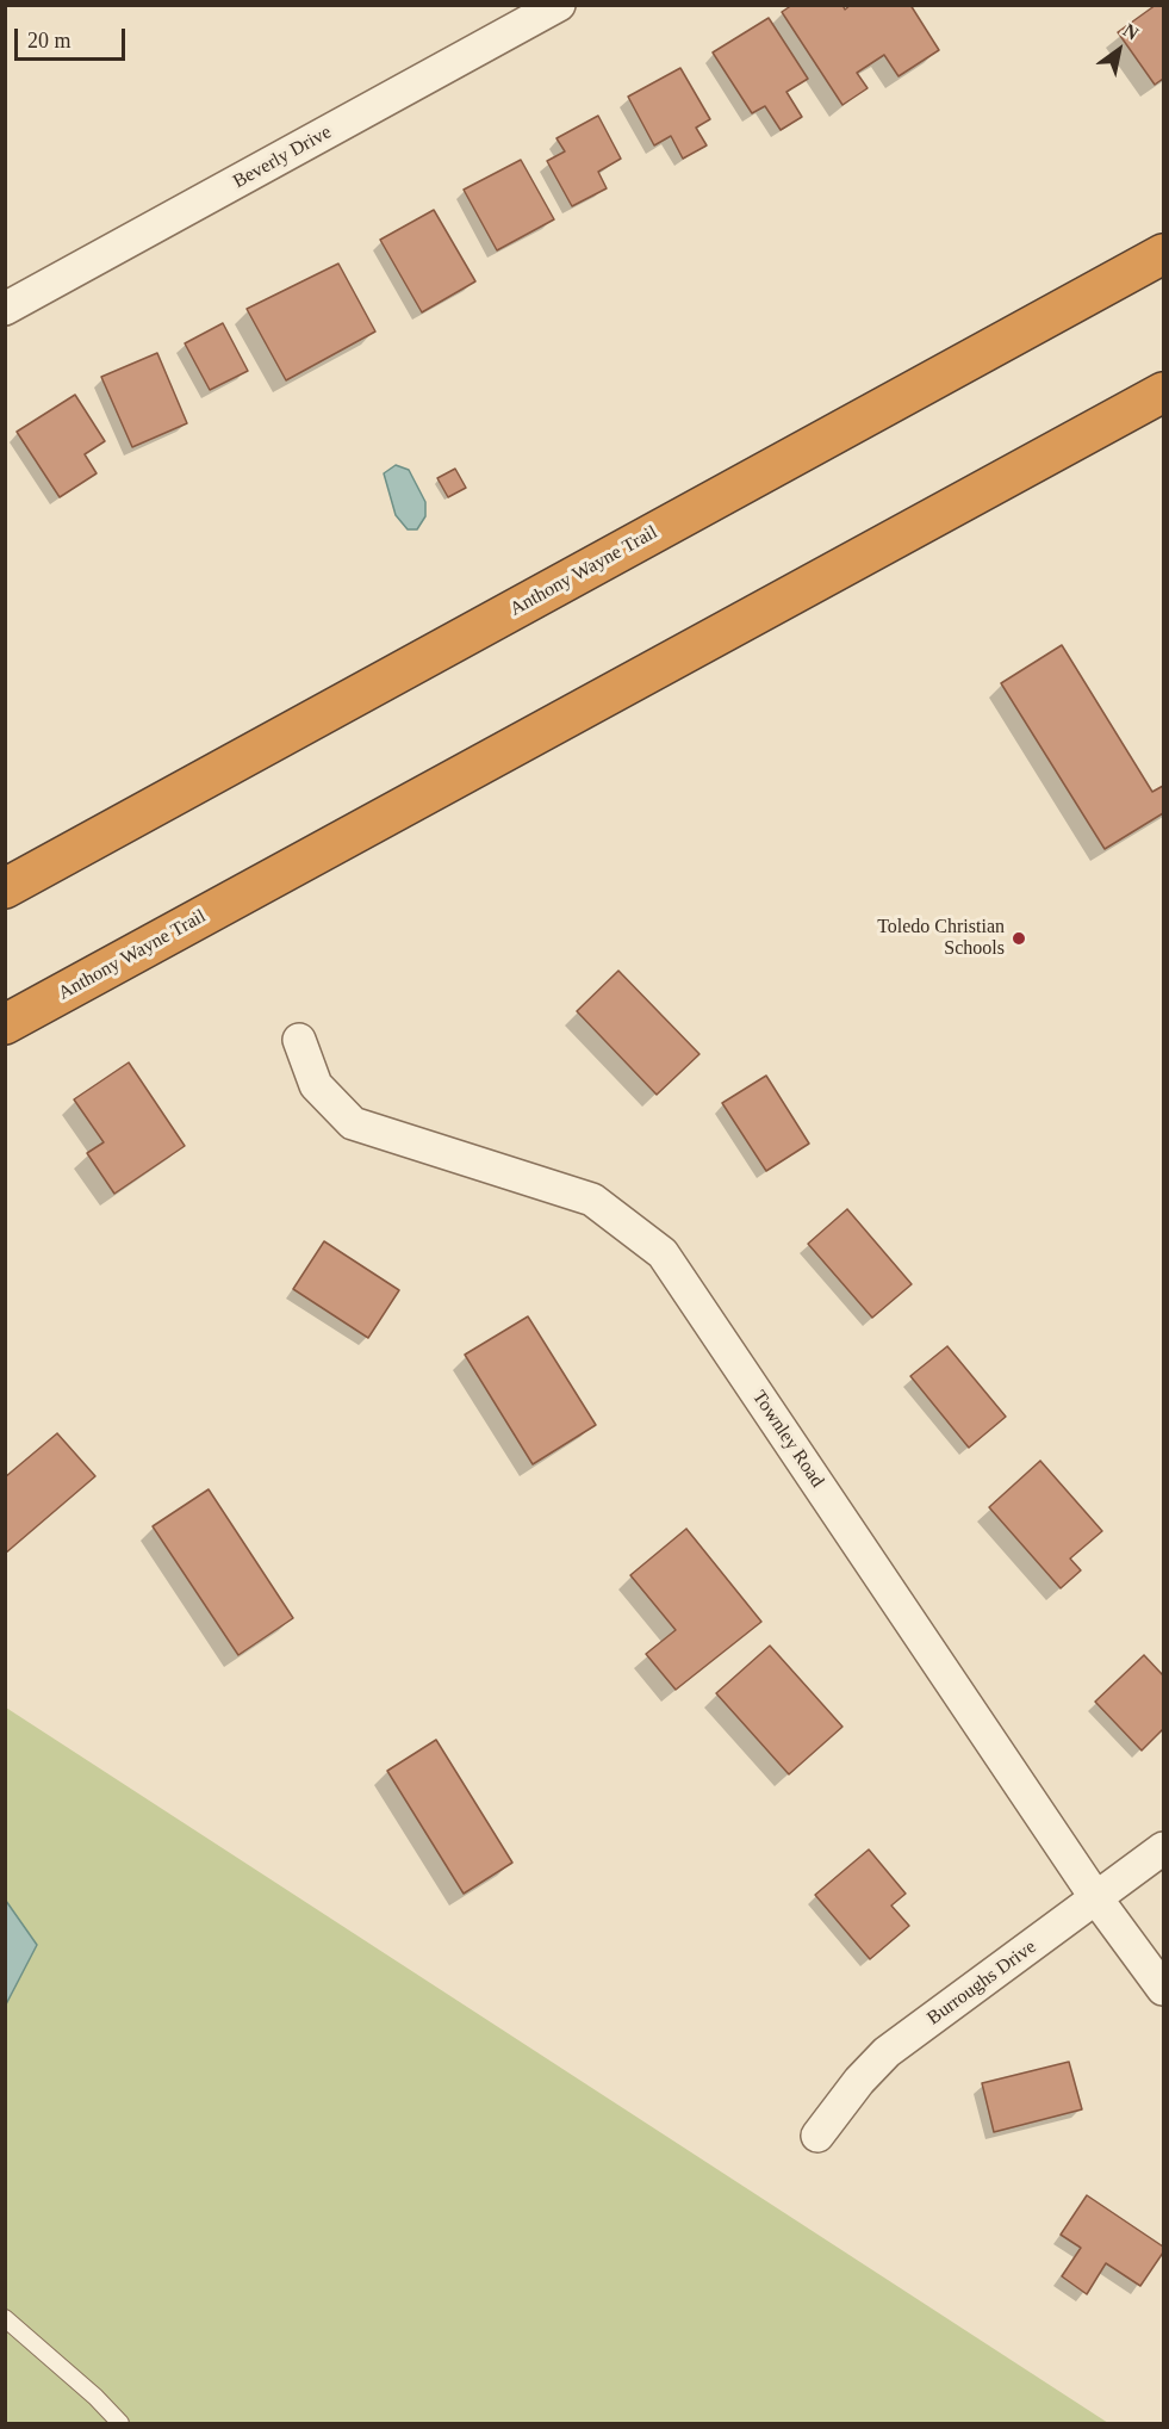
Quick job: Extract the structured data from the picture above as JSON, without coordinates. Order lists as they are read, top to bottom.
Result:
{
  "streets": {
    "highway": ["Anthony Wayne Trail"],
    "street": ["Beverly Drive", "Townley Road", "Burroughs Drive"]
  },
  "crossings": [
    ["Townley Road", "Burroughs Drive"]
  ],
  "places": ["Toledo Christian Schools"],
  "scale_bar": "20 m",
  "north": "top right"
}
